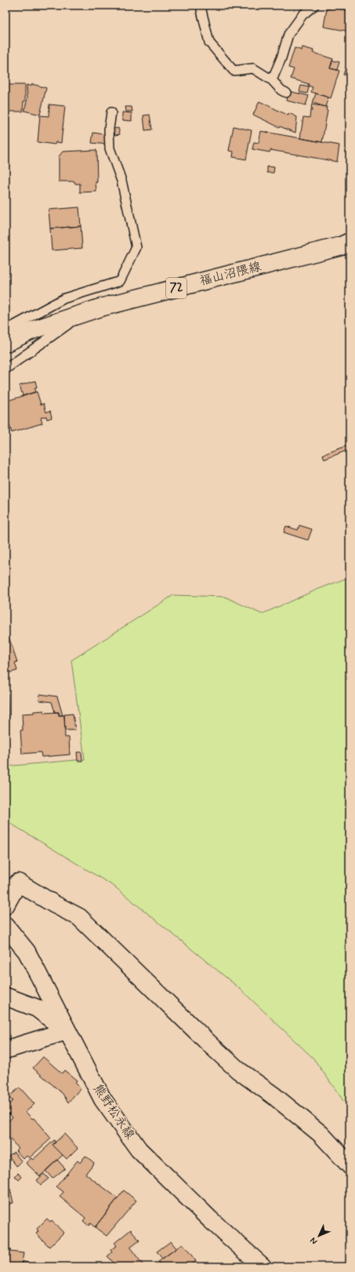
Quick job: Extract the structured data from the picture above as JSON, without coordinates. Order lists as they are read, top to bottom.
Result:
{
  "streets": {
    "main road": ["福山沼隈線", "72", "熊野松永線"]
  },
  "north": "bottom left"
}
